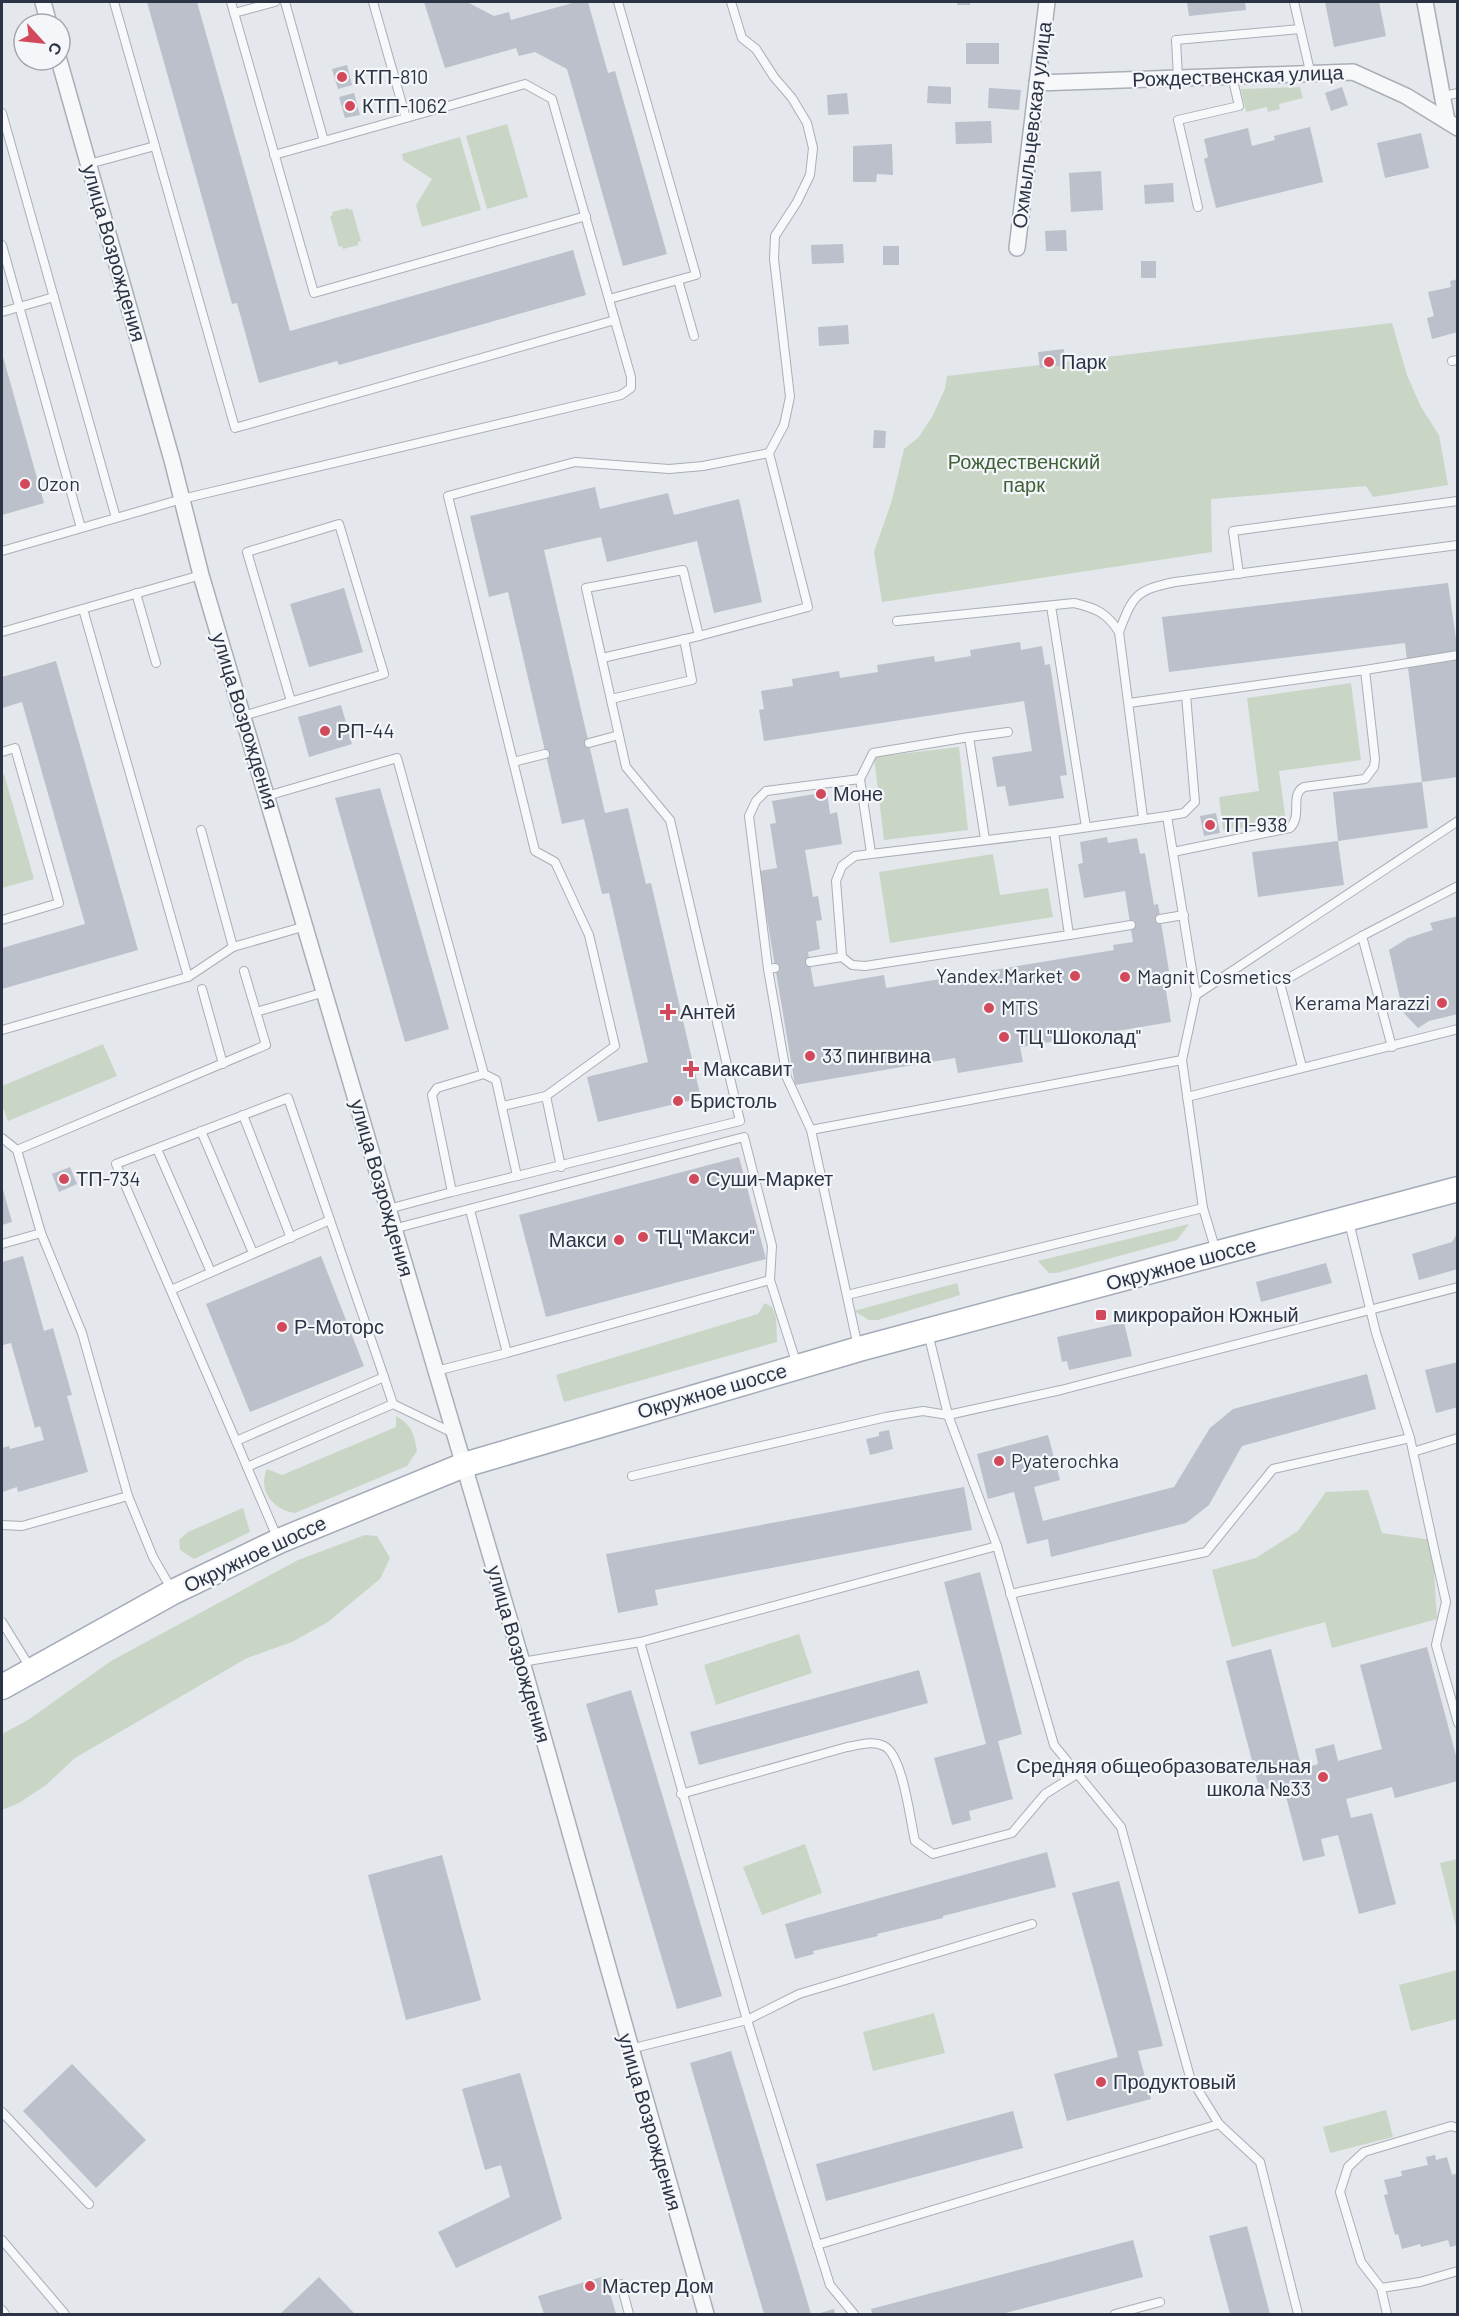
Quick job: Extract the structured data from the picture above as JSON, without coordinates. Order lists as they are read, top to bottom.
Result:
{
  "streets": {
    "main road": ["Окружное шоссе"],
    "street": ["Рождественская улица", "Охмыльцевская улица", "улица Возрождения"]
  },
  "crossings": [
    ["Рождественская улица", "Охмыльцевская улица"],
    ["улица Возрождения", "Окружное шоссе"]
  ],
  "parks": ["Рождественский парк"],
  "places": {
    "other": [
      "КТП-810",
      "КТП-1062",
      "Парк",
      "Ozon",
      "РП-44",
      "Моне",
      "ТП-938",
      "Yandex.Market",
      "Magnit Cosmetics",
      "Kerama Marazzi",
      "MTS",
      "ТЦ \"Шоколад\"",
      "33 пингвина",
      "Бристоль",
      "ТП-734",
      "Суши-Маркет",
      "ТЦ \"Макси\"",
      "Макси",
      "Р-Моторс",
      "Pyaterochka",
      "Средняя общеобразовательная школа №33",
      "Продуктовый",
      "Мастер Дом"
    ],
    "health": ["Антей", "Максавит"],
    "transit": ["микрорайон Южный"]
  },
  "north": "bottom right"
}
